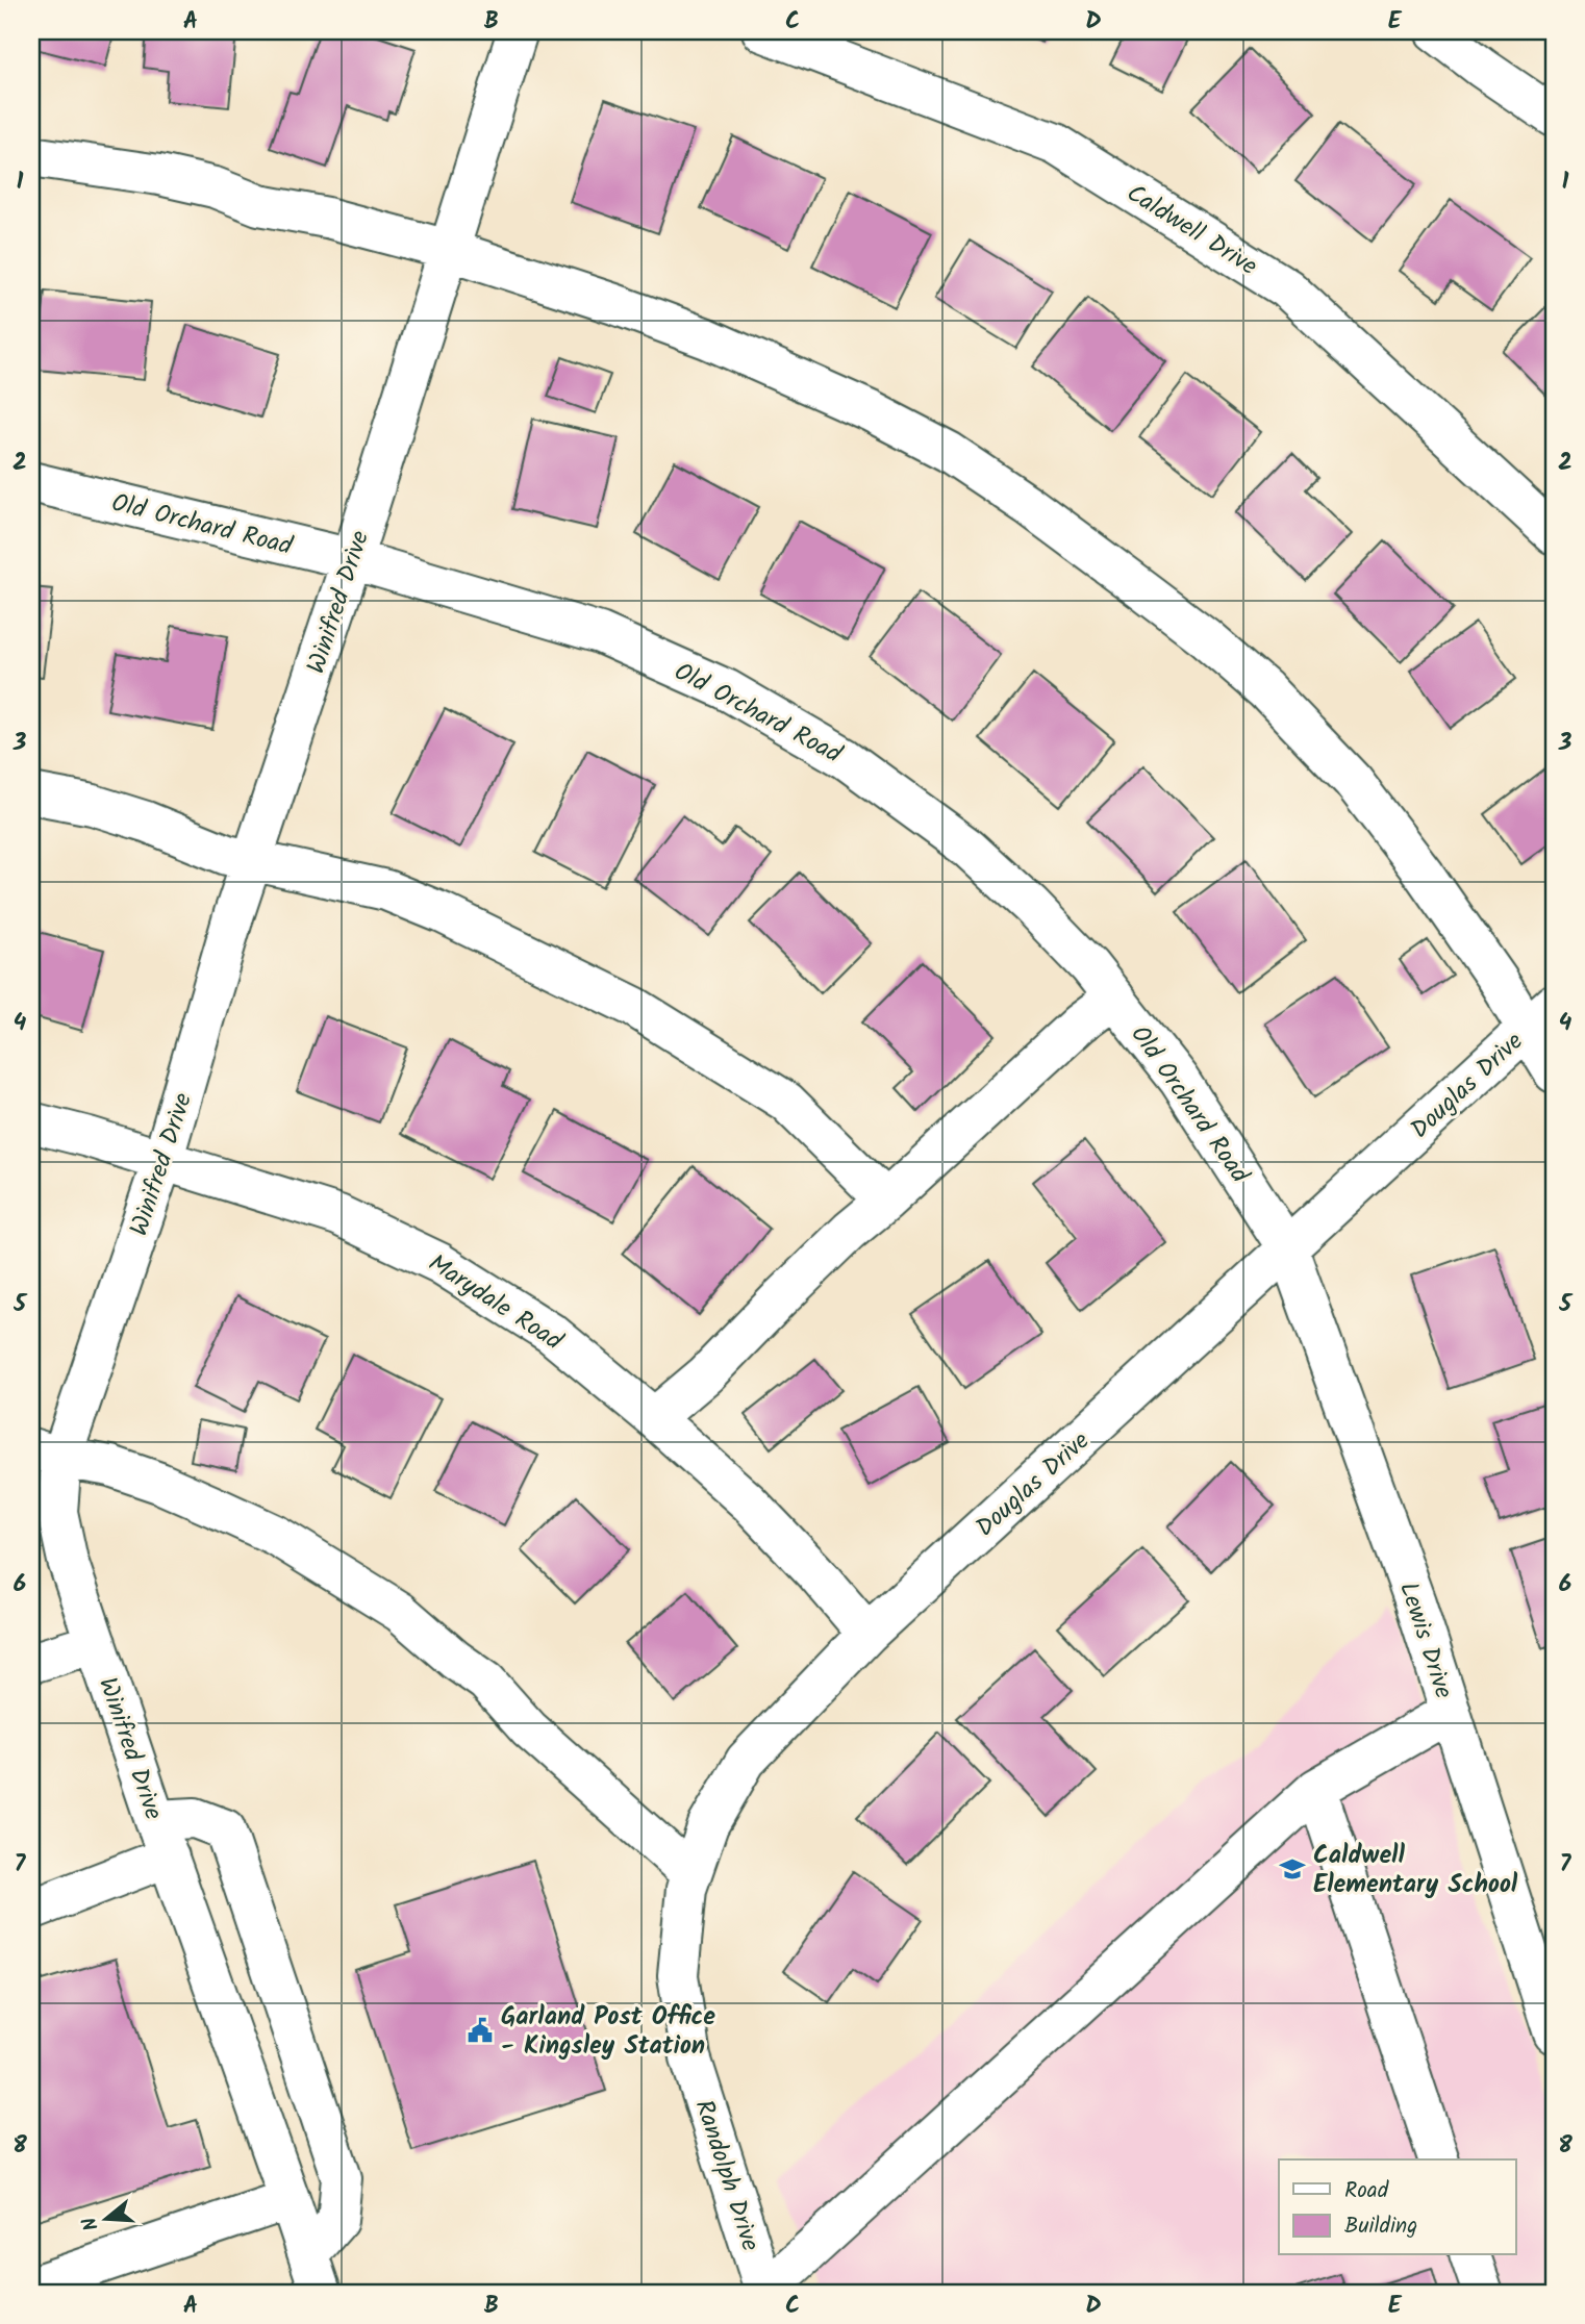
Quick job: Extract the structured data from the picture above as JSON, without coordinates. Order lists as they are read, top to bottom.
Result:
{
  "streets": {
    "street": [
      "Caldwell Drive",
      "Old Orchard Road",
      "Winifred Drive",
      "Douglas Drive",
      "Marydale Road",
      "Lewis Drive",
      "Randolph Drive"
    ]
  },
  "crossings": [
    ["Old Orchard Road", "Winifred Drive"],
    ["Old Orchard Road", "Douglas Drive"],
    ["Old Orchard Road", "Lewis Drive"],
    ["Winifred Drive", "Marydale Road"],
    ["Douglas Drive", "Marydale Road"],
    ["Douglas Drive", "Lewis Drive"],
    ["Douglas Drive", "Randolph Drive"]
  ],
  "places": {
    "school or university": ["Caldwell Elementary School"],
    "public building": ["Garland Post Office - Kingsley Station"]
  },
  "legend": ["Road", "Building"],
  "north": "left",
  "grid": {
    "columns": [
      "A",
      "B",
      "C",
      "D",
      "E"
    ],
    "rows": [
      "1",
      "2",
      "3",
      "4",
      "5",
      "6",
      "7",
      "8"
    ]
  }
}
